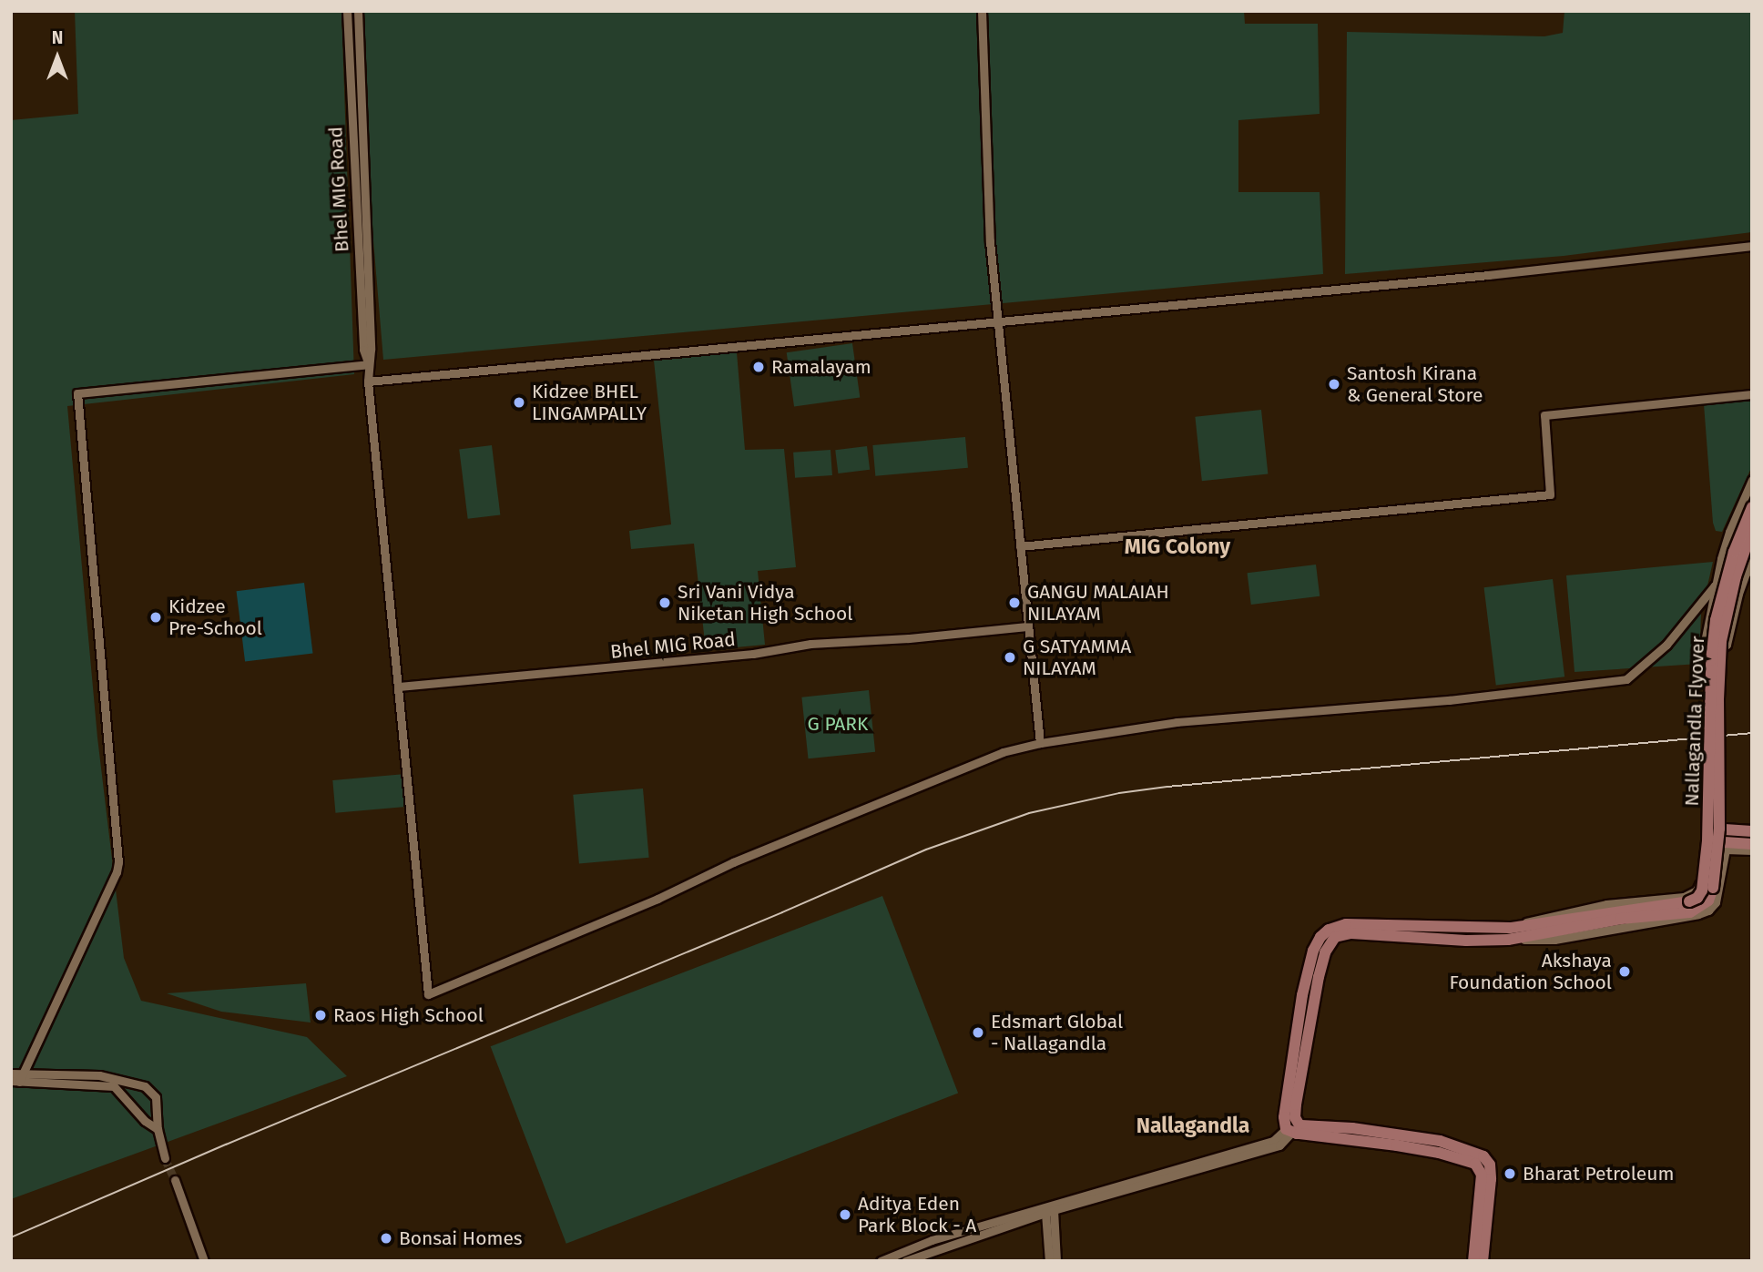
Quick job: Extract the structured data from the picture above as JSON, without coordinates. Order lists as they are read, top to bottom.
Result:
{
  "streets": {
    "main road": ["Nallagandla Flyover"],
    "street": ["Bhel MIG Road"]
  },
  "districts": ["MIG Colony", "Nallagandla"],
  "parks": ["G PARK"],
  "places": [
    "Ramalayam",
    "Santosh Kirana & General Store",
    "Kidzee BHEL LINGAMPALLY",
    "Sri Vani Vidya Niketan High School",
    "GANGU MALAIAH NILAYAM",
    "Kidzee Pre-School",
    "G SATYAMMA NILAYAM",
    "Akshaya Foundation School",
    "Raos High School",
    "Edsmart Global - Nallagandla",
    "Bharat Petroleum",
    "Aditya Eden Park Block - A",
    "Bonsai Homes"
  ],
  "north": "top"
}
